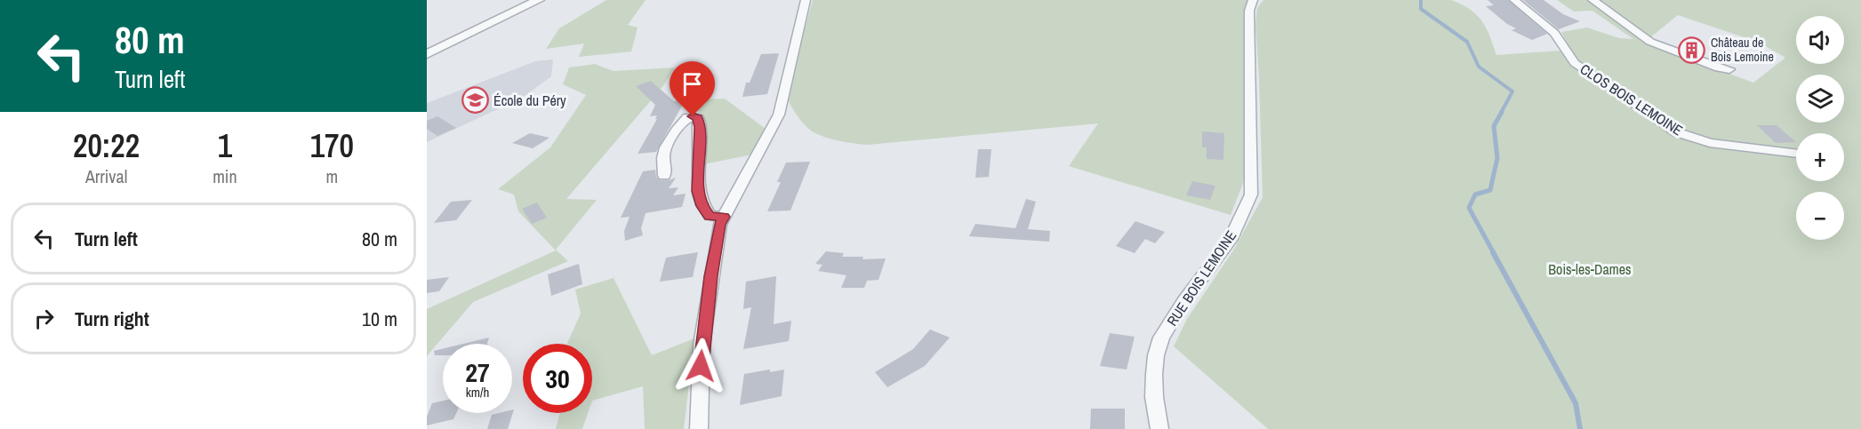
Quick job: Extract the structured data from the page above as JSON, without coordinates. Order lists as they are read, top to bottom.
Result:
{
  "streets": {
    "street": ["CLOS BOIS LEMOINE", "RUE BOIS LEMOINE"]
  },
  "parks": ["Bois-les-Dames"],
  "places": {
    "building": ["Château de Bois Lemoine"],
    "school or university": ["École du Péry"]
  },
  "page": {
    "turn": ["80 m", "Turn left"],
    "map_buttons": ["+", "−"],
    "eta": [
      "20:22",
      "Arrival",
      "1",
      "min",
      "170",
      "m"
    ],
    "list": [
      {
        "name": "Turn left",
        "value": "80 m"
      },
      {
        "name": "Turn right",
        "value": "10 m"
      }
    ],
    "speed": "27 km/h",
    "limit": "30"
  }
}
